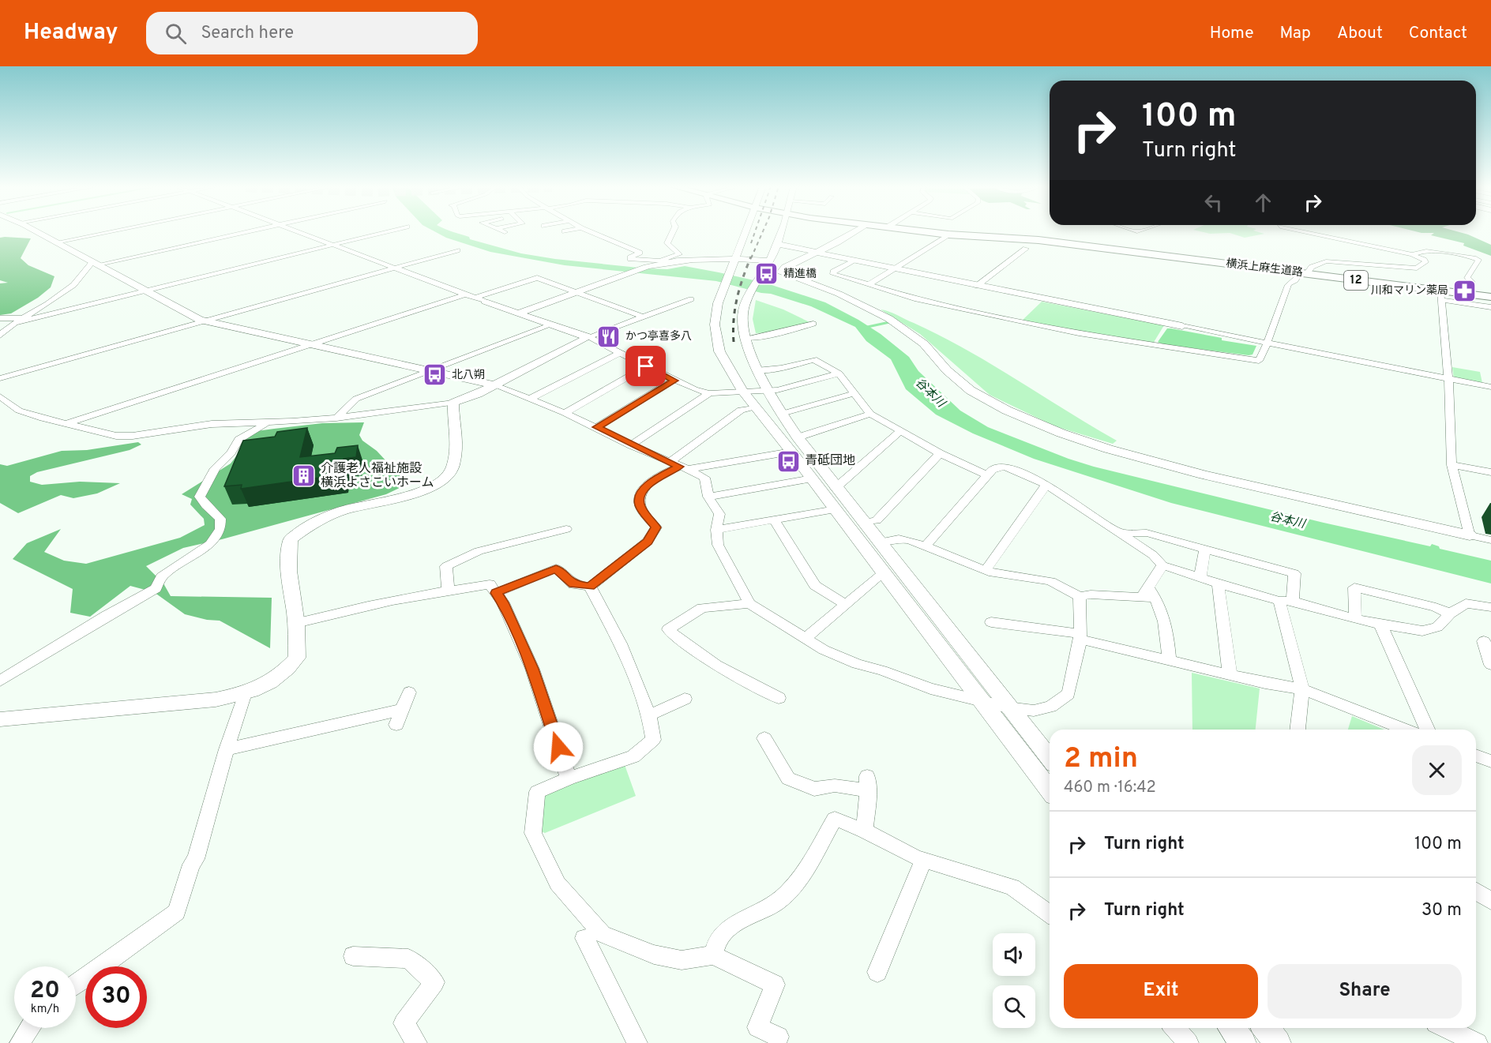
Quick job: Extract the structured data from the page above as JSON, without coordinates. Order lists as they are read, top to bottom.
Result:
{
  "streets": {
    "main road": ["横浜上麻生道路", "12"]
  },
  "water": ["谷本川"],
  "places": {
    "bus stop": ["精進橋", "北八朔", "青砥団地"],
    "pharmacy": ["川和マリン薬局"],
    "restaurant": ["かつ亭喜多八"],
    "building": ["介護老人福祉施設 横浜よさこいホーム"]
  },
  "page": {
    "header": "Headway",
    "search": "Search here",
    "nav": [
      "Home",
      "Map",
      "About",
      "Contact"
    ],
    "turn": ["100 m", "Turn right"],
    "heading": ["2 min", "460 m · 16:42"],
    "list": [
      {
        "name": "Turn right",
        "value": "100 m"
      },
      {
        "name": "Turn right",
        "value": "30 m"
      }
    ],
    "buttons": ["Exit", "Share"],
    "speed": "20 km/h",
    "limit": "30"
  }
}
